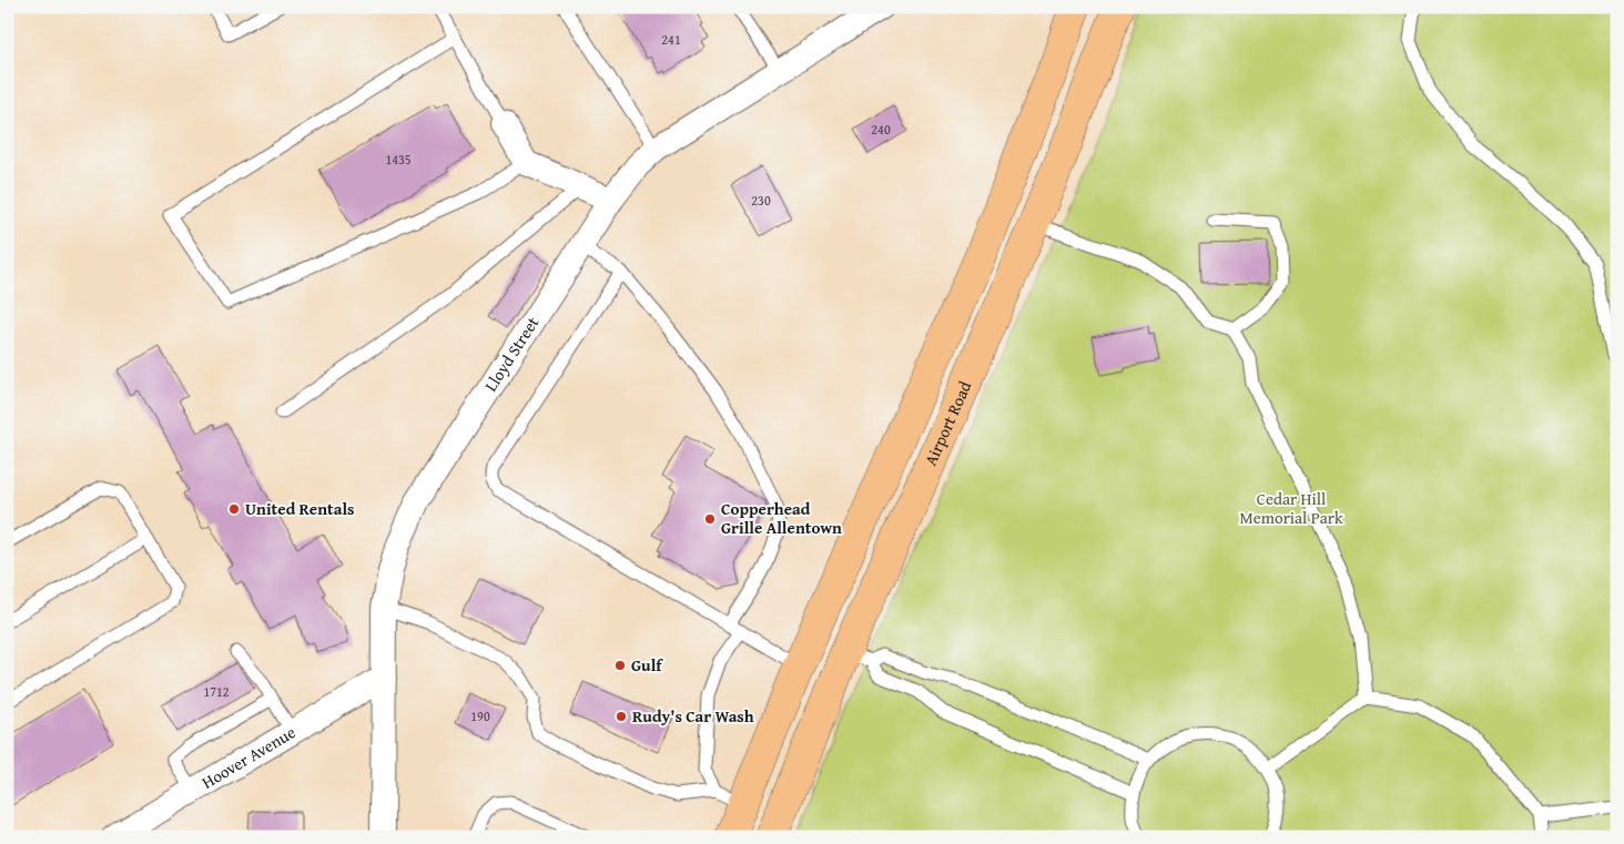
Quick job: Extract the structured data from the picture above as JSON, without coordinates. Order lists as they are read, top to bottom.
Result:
{
  "streets": {
    "main road": ["Airport Road"],
    "street": ["Lloyd Street", "Hoover Avenue"]
  },
  "crossings": [
    ["Lloyd Street", "Hoover Avenue"]
  ],
  "parks": ["Cedar Hill Memorial Park"],
  "places": [
    "United Rentals",
    "Copperhead Grille Allentown",
    "Gulf",
    "Rudy's Car Wash"
  ],
  "house_numbers": [
    "241",
    "240",
    "1435",
    "230",
    "1712",
    "190"
  ]
}
